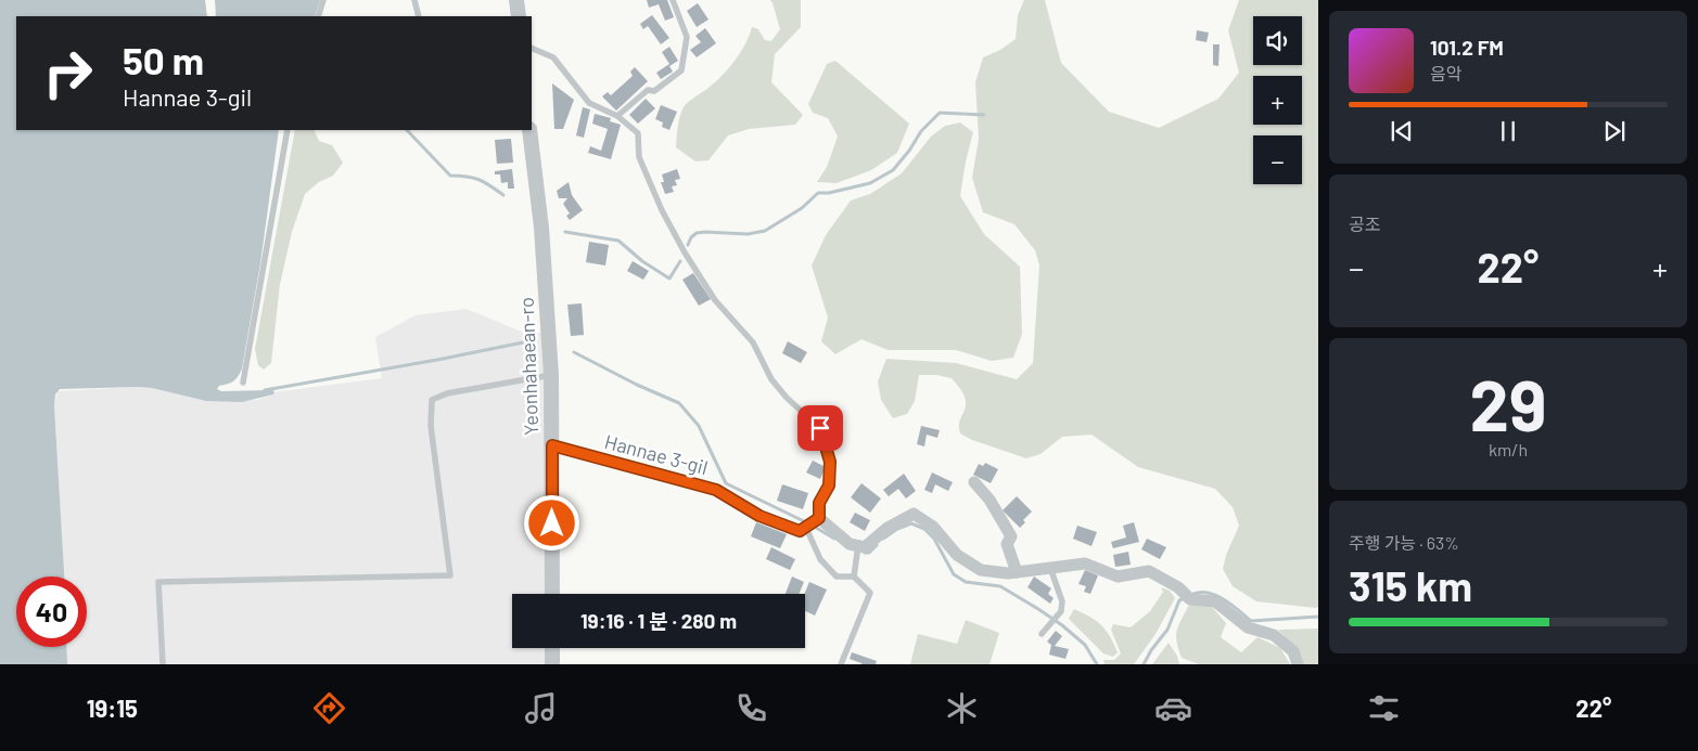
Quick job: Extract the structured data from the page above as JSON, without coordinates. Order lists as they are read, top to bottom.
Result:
{
  "streets": {
    "street": ["Yeonhahaean-ro", "Hannae 3-gil"]
  },
  "crossings": [
    ["Yeonhahaean-ro", "Hannae 3-gil"]
  ],
  "page": {
    "map_buttons": ["+", "−"],
    "turn": ["50 m", "Hannae 3-gil"],
    "song": ["101.2 FM", "음악"],
    "tile": [
      "공조",
      ["29", "km/h"],
      ["주행 가능 · 63%", "315 km"]
    ],
    "heat": ["−", "22°", "+"],
    "limit": "40",
    "trip": "19:16 · 1 분 · 280 m",
    "tabs": ["19:15", "22°"]
  }
}
